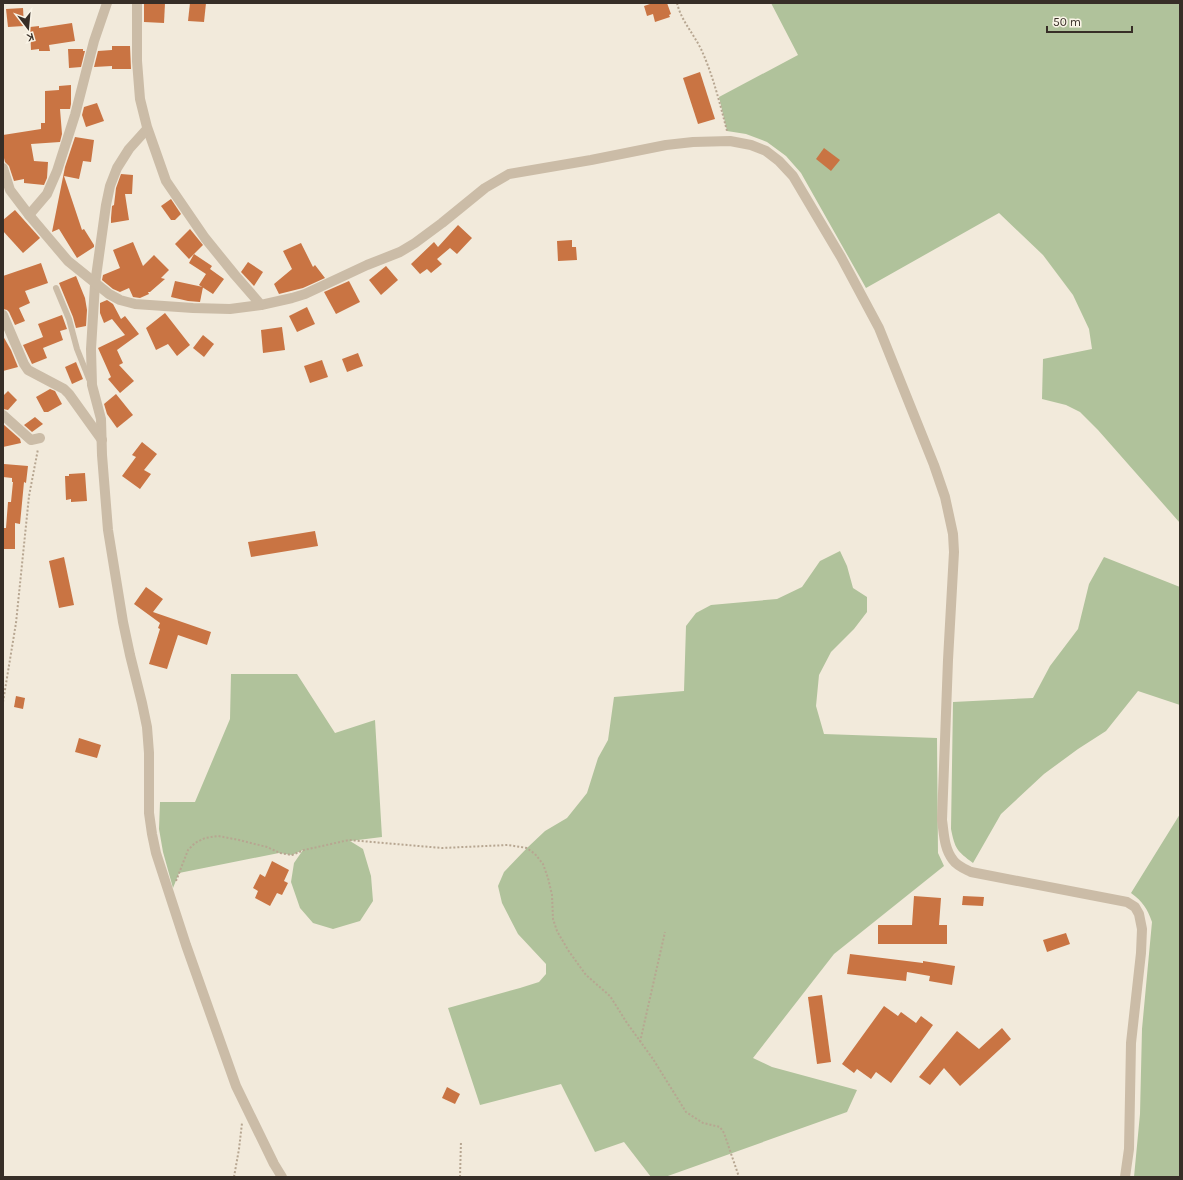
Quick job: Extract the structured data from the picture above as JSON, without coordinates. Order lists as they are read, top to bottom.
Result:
{
  "scale_bar": "50 m",
  "north": "bottom"
}
